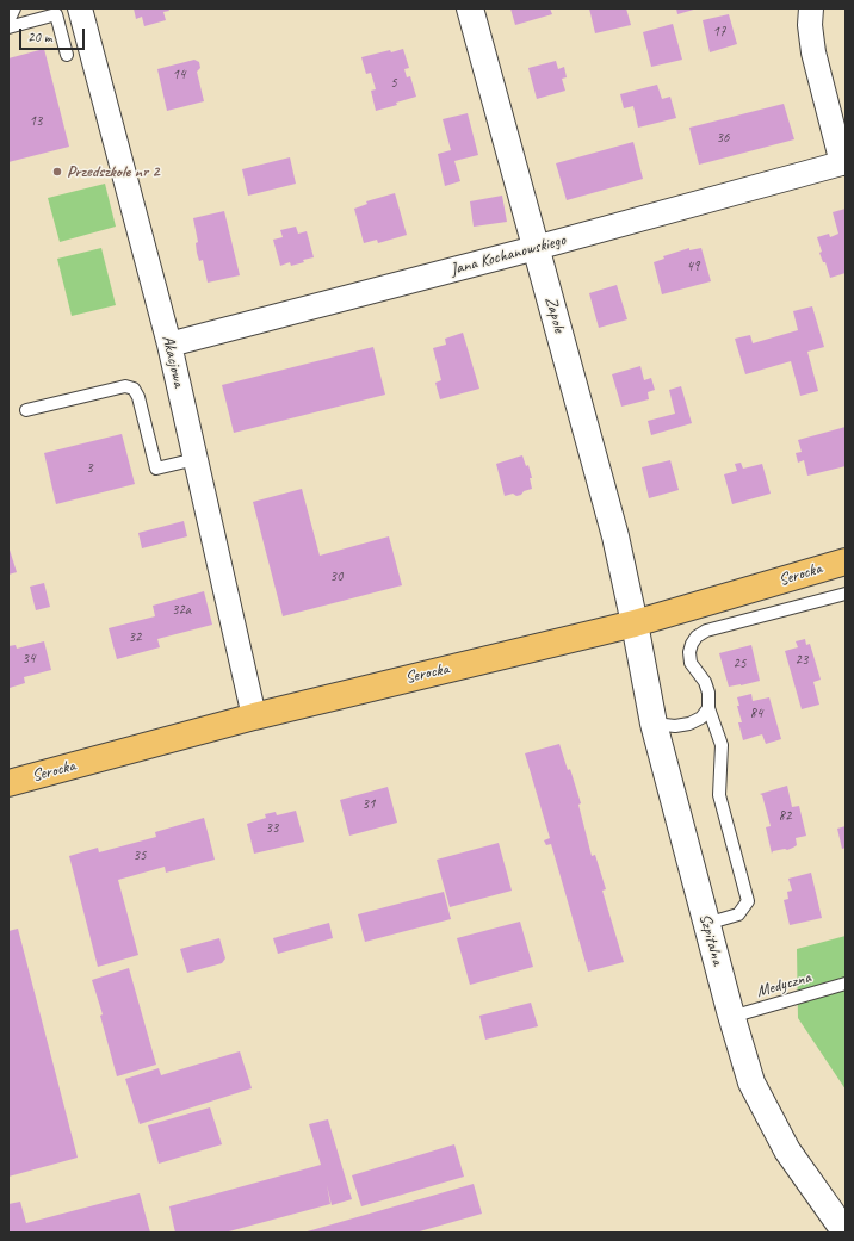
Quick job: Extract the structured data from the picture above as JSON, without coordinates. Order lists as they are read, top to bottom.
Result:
{
  "streets": {
    "main road": ["Serocka"],
    "street": [
      "Jana Kochanowskiego",
      "Zapole",
      "Akacjowa",
      "Szpitalna"
    ],
    "lane": ["Medyczna"]
  },
  "crossings": [
    ["Jana Kochanowskiego", "Zapole"],
    ["Jana Kochanowskiego", "Akacjowa"],
    ["Zapole", "Serocka"],
    ["Zapole", "Szpitalna"],
    ["Akacjowa", "Serocka"],
    ["Serocka", "Szpitalna"],
    ["Szpitalna", "Medyczna"]
  ],
  "places": ["Przedszkole nr 2"],
  "house_numbers": [
    "17",
    "14",
    "5",
    "13",
    "36",
    "49",
    "3",
    "30",
    "32a",
    "32",
    "34",
    "23",
    "25",
    "84",
    "31",
    "82",
    "33",
    "35"
  ],
  "scale_bar": "20 m"
}
